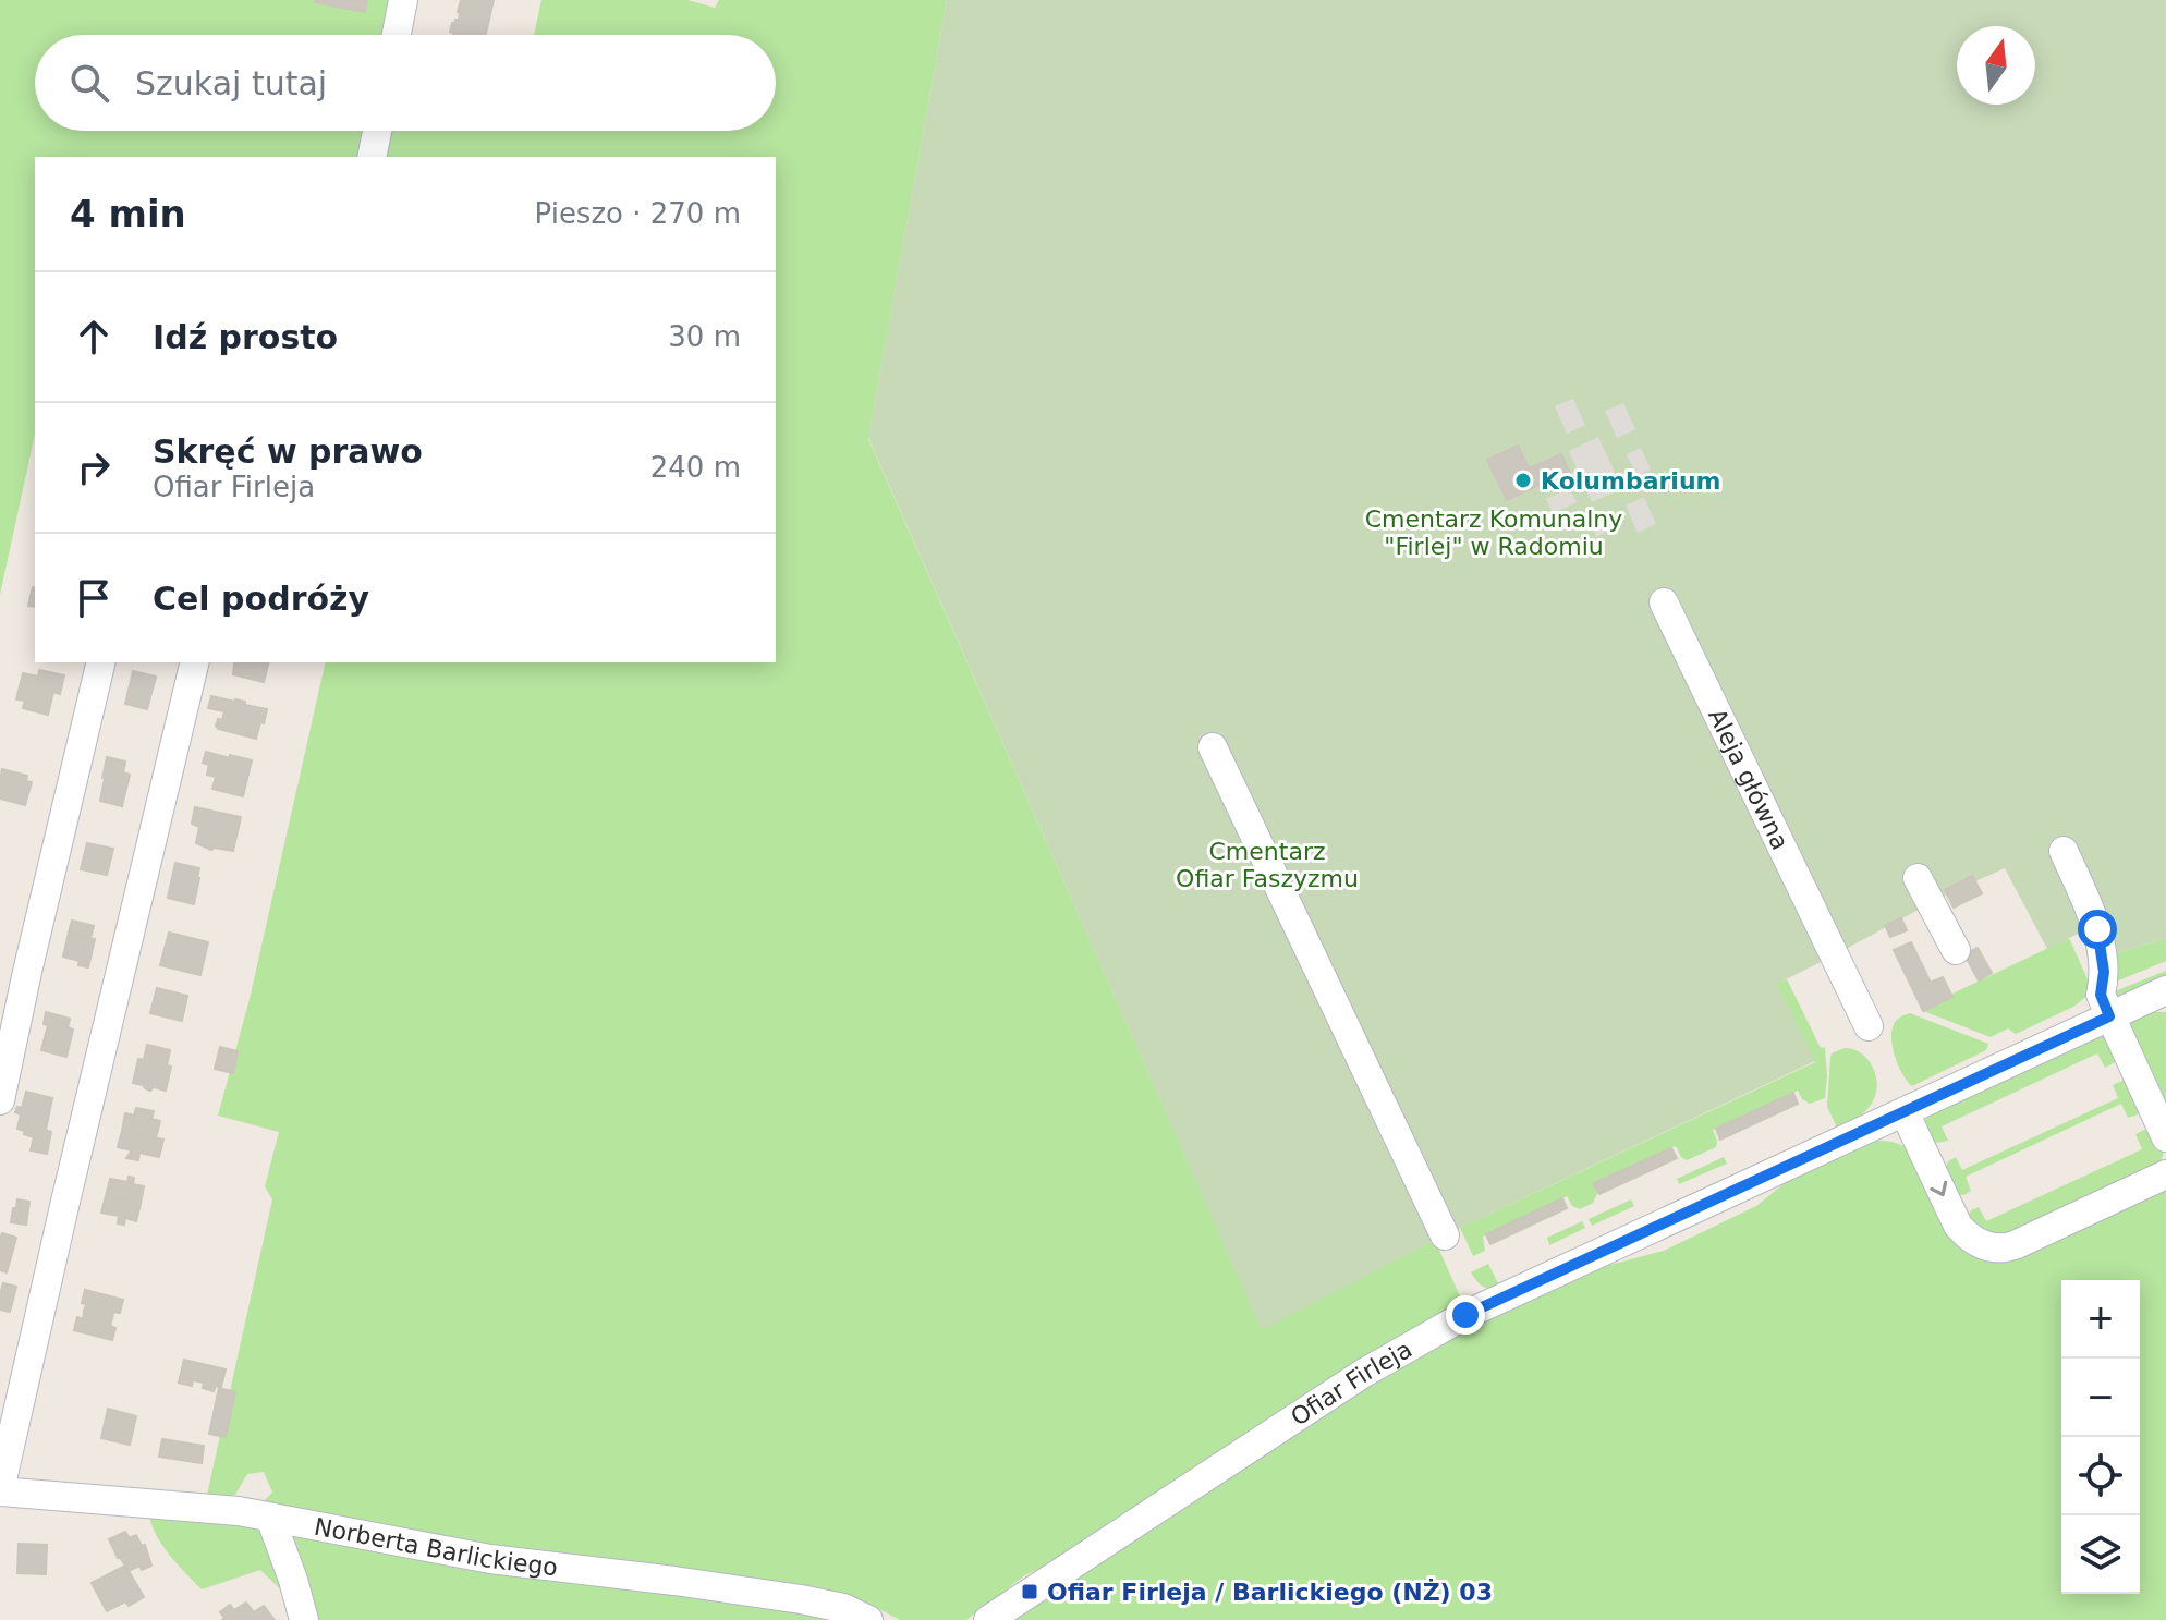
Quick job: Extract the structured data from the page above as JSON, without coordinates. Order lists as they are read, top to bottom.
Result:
{
  "streets": {
    "street": ["Aleja główna", "Ofiar Firleja", "Norberta Barlickiego"]
  },
  "parks": ["Cmentarz Komunalny \"Firlej\" w Radomiu", "Cmentarz Ofiar Faszyzmu"],
  "places": {
    "other": ["Kolumbarium"],
    "transit": ["Ofiar Firleja / Barlickiego (NŻ) 03"]
  },
  "north": "top",
  "page": {
    "search": "Szukaj tutaj",
    "heading": ["4 min", "Pieszo · 270 m"],
    "list": [
      ["Idź prosto", "30 m"],
      ["Skręć w prawo", "Ofiar Firleja", "240 m"],
      "Cel podróży"
    ],
    "map_buttons": ["+", "−"]
  }
}
